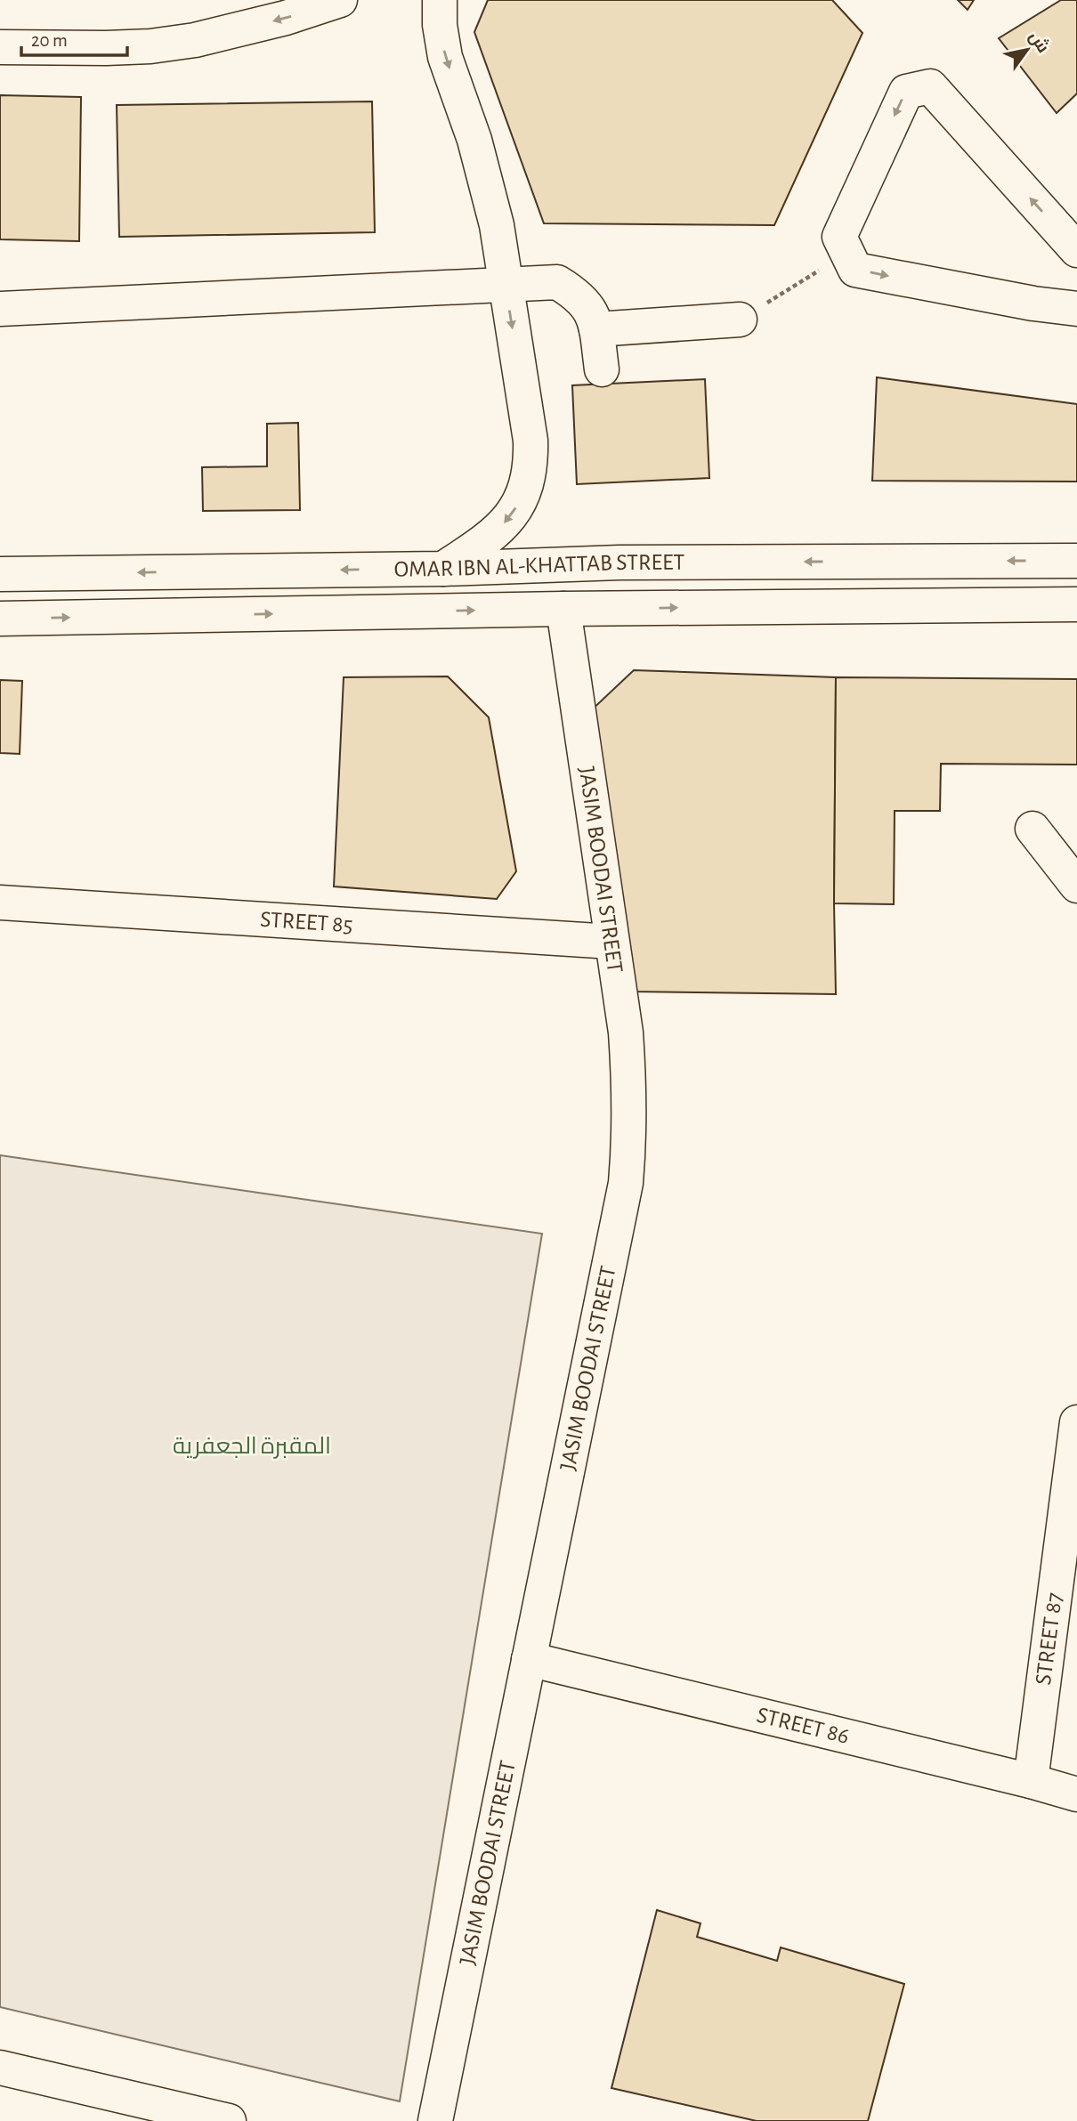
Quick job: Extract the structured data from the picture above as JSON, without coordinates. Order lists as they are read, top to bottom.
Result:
{
  "streets": {
    "street": [
      "OMAR IBN AL-KHATTAB STREET",
      "JASIM BOODAI STREET",
      "STREET 85",
      "STREET 87",
      "STREET 86"
    ]
  },
  "crossings": [
    ["OMAR IBN AL-KHATTAB STREET", "JASIM BOODAI STREET"],
    ["JASIM BOODAI STREET", "STREET 85"],
    ["JASIM BOODAI STREET", "STREET 86"],
    ["STREET 87", "STREET 86"]
  ],
  "parks": ["المقبرة الجعفرية"],
  "scale_bar": "20 m",
  "north": "top right"
}
